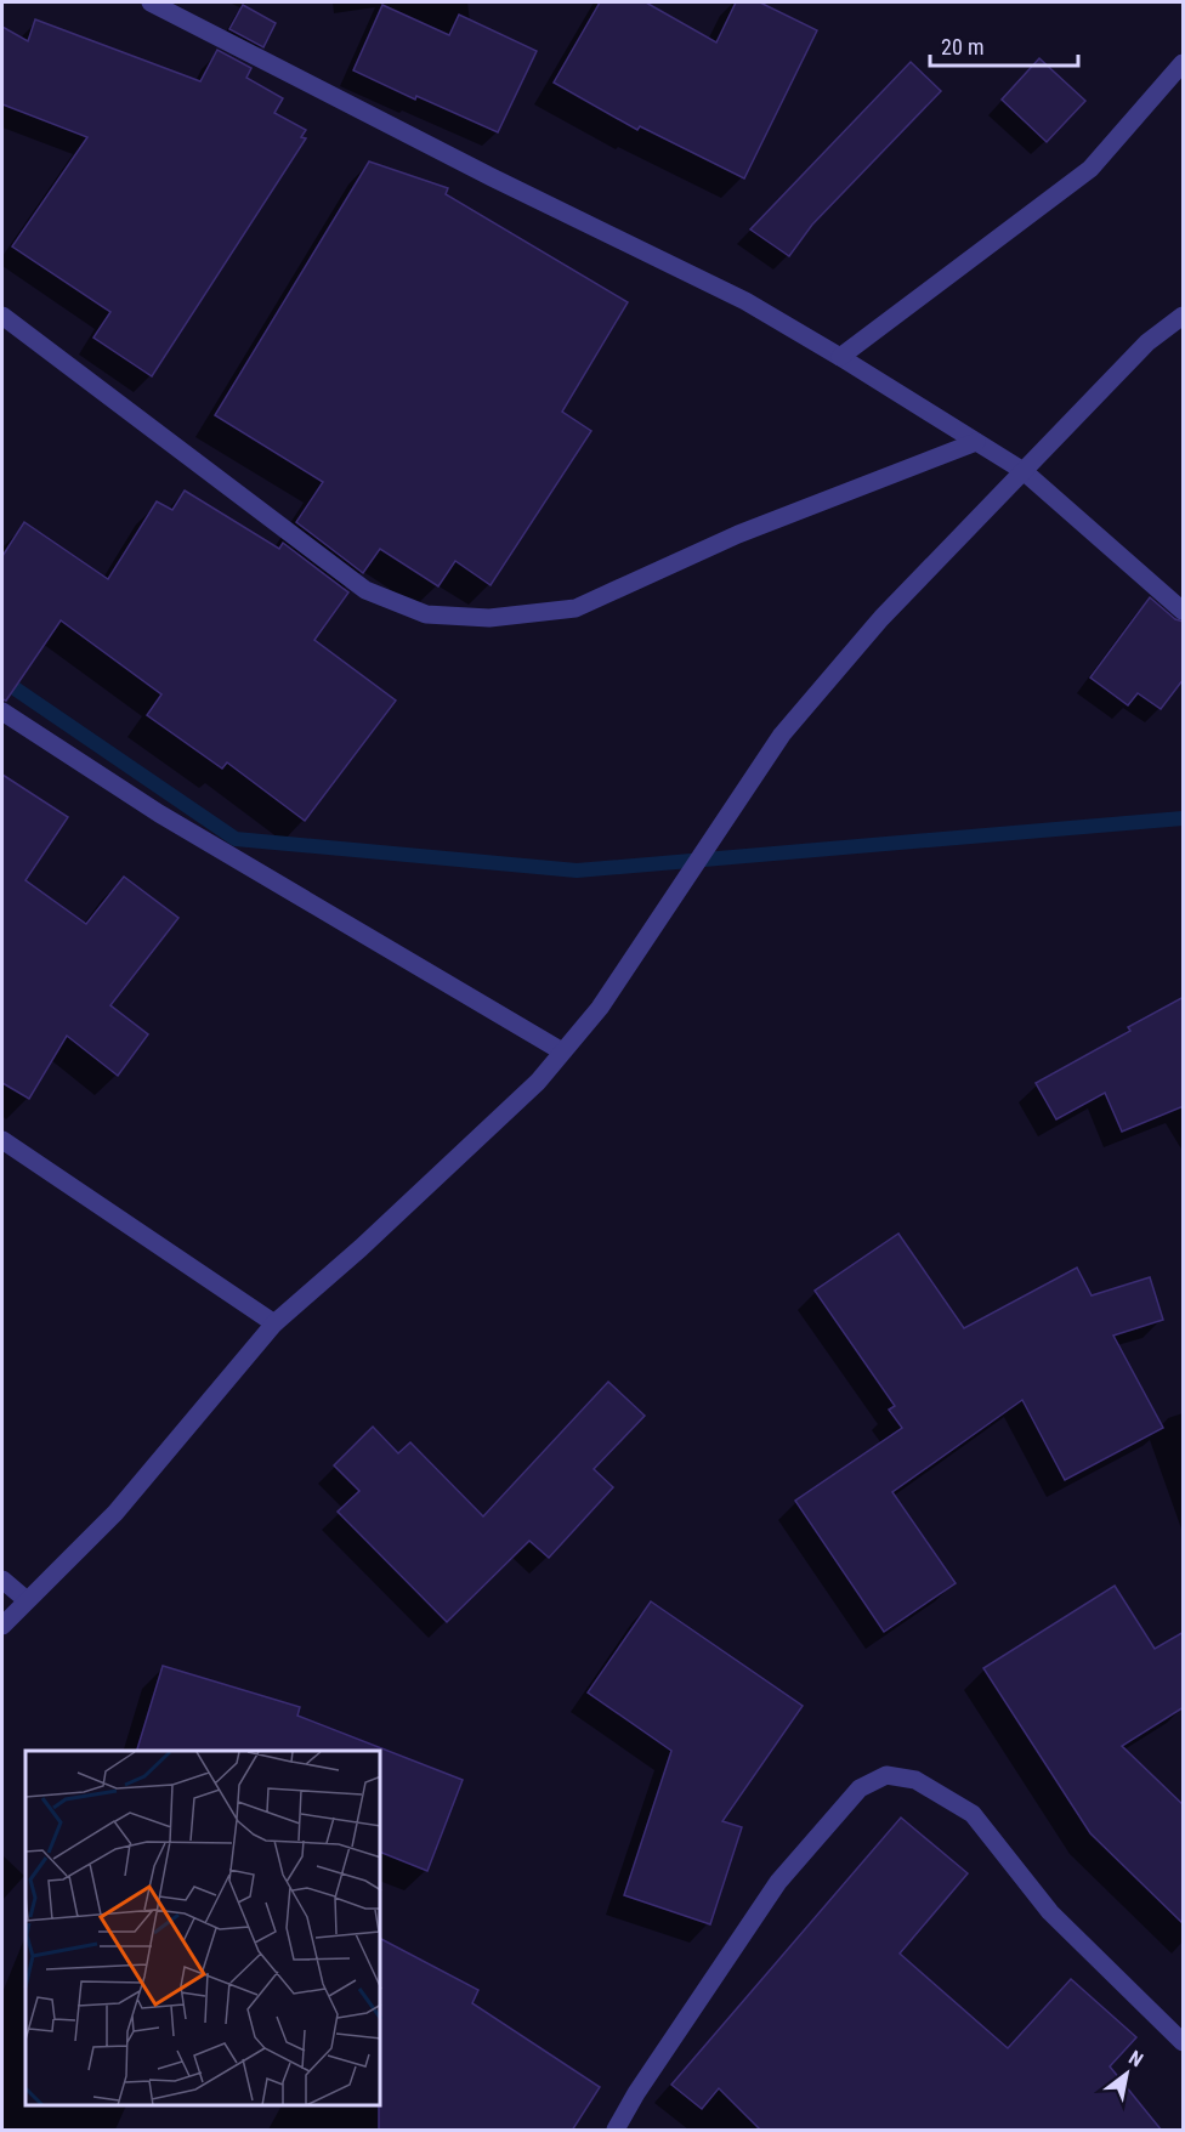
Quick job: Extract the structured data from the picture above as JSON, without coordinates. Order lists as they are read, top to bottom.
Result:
{
  "scale_bar": "20 m",
  "north": "top right"
}
